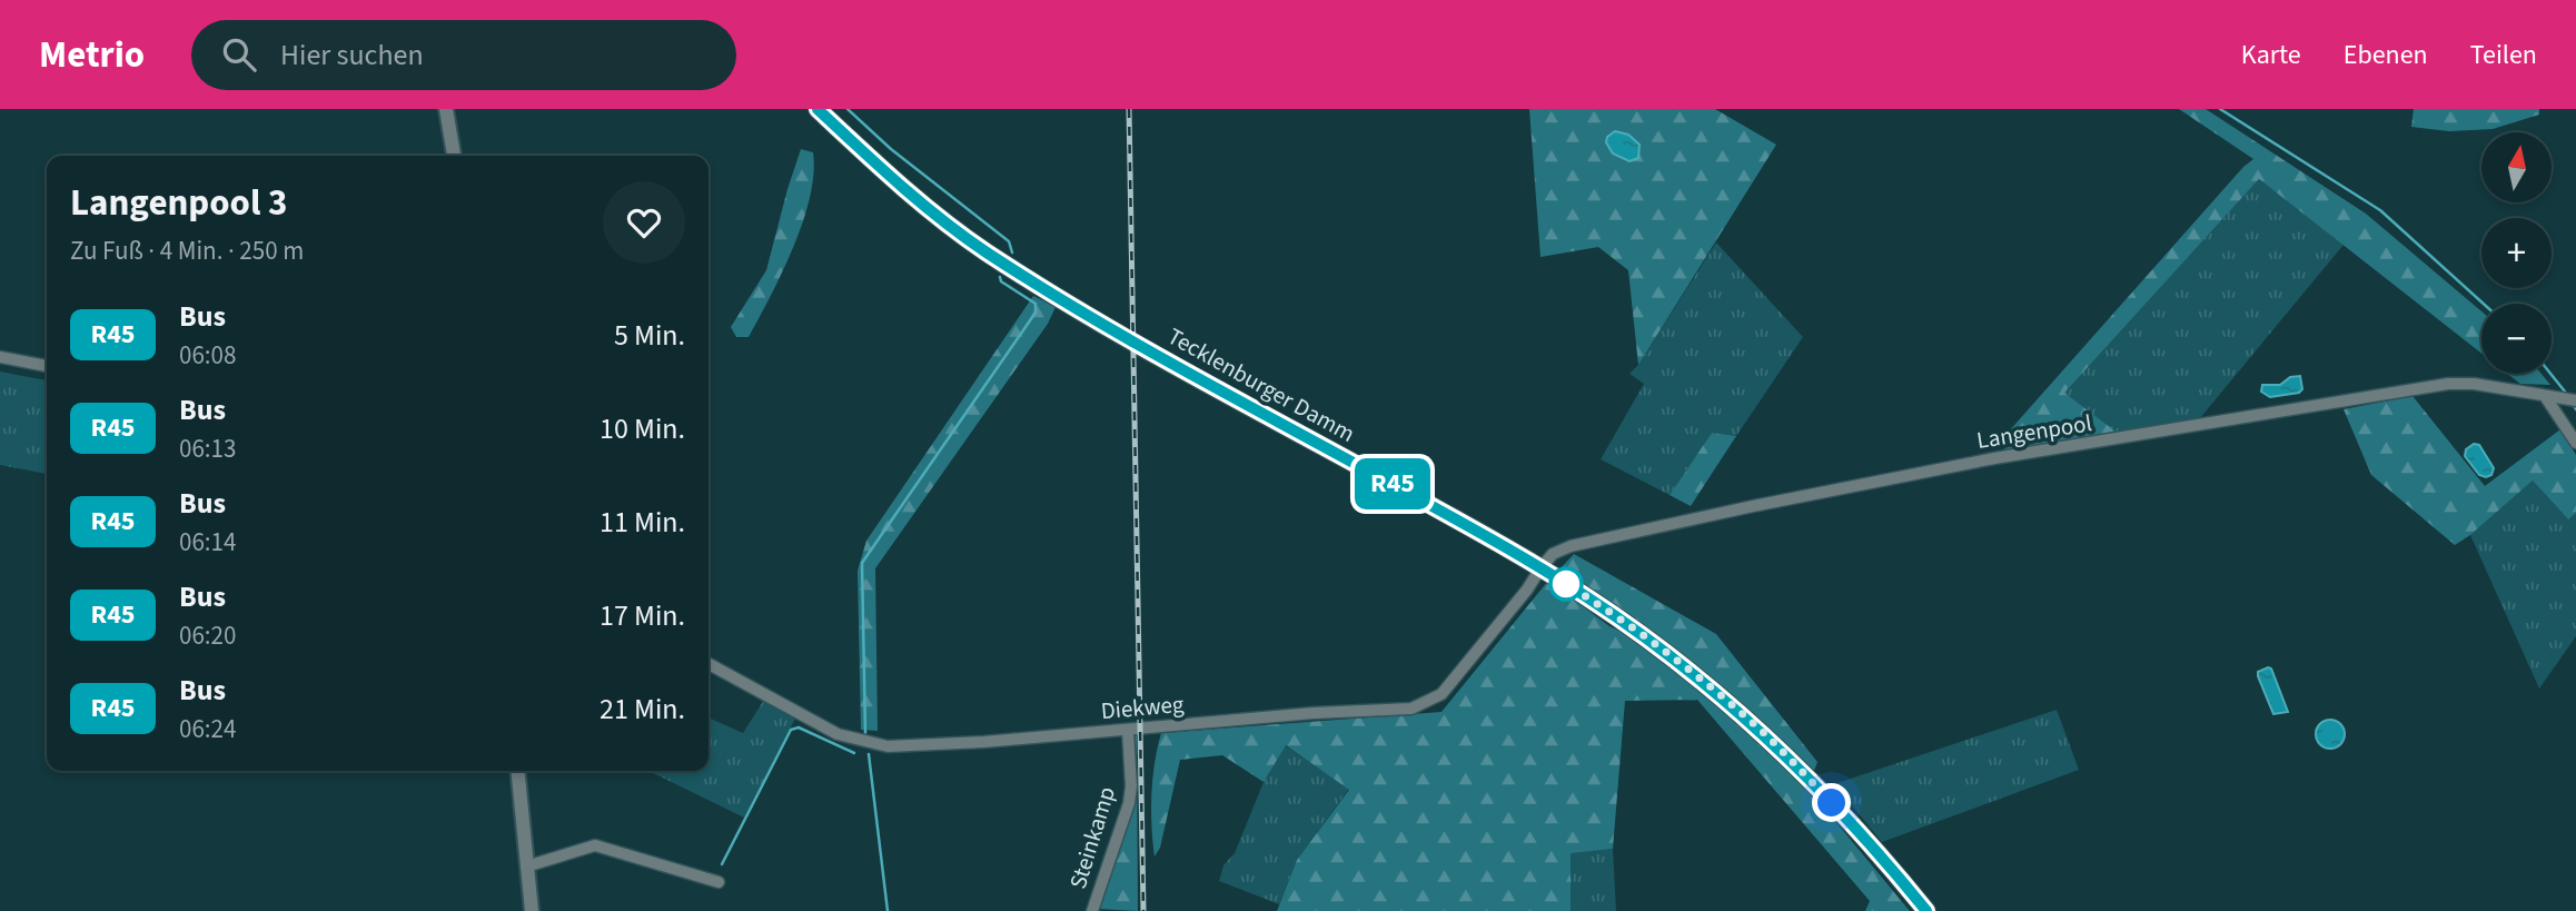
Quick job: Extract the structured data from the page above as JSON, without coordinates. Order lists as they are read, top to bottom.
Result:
{
  "streets": {
    "main road": ["Tecklenburger Damm"],
    "street": ["Langenpool", "Diekweg", "Steinkamp"]
  },
  "crossings": [
    ["Tecklenburger Damm", "Langenpool"],
    ["Tecklenburger Damm", "Diekweg"],
    ["Langenpool", "Diekweg"],
    ["Diekweg", "Steinkamp"]
  ],
  "lines": ["bus line R45"],
  "north": "top",
  "page": {
    "header": "Metrio",
    "search": "Hier suchen",
    "nav": ["Karte", "Ebenen", "Teilen"],
    "on_map": "R45",
    "map_buttons": ["+", "−"],
    "heading": ["Langenpool 3", "Zu Fuß · 4 Min. · 250 m"],
    "list": [
      {
        "mark": "R45",
        "name": "Bus",
        "note": "06:08",
        "value": "5 Min."
      },
      {
        "mark": "R45",
        "name": "Bus",
        "note": "06:13",
        "value": "10 Min."
      },
      {
        "mark": "R45",
        "name": "Bus",
        "note": "06:14",
        "value": "11 Min."
      },
      {
        "mark": "R45",
        "name": "Bus",
        "note": "06:20",
        "value": "17 Min."
      },
      {
        "mark": "R45",
        "name": "Bus",
        "note": "06:24",
        "value": "21 Min."
      }
    ]
  }
}
